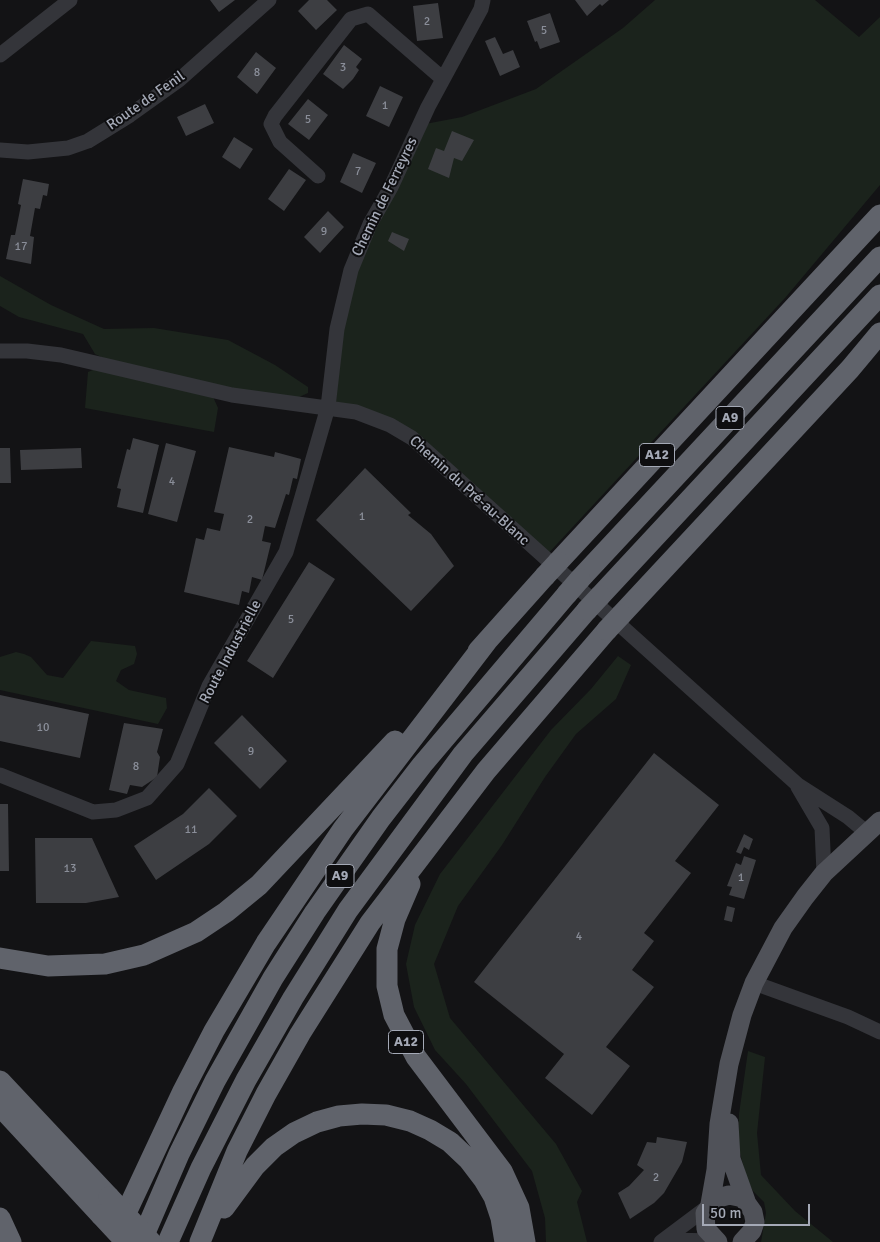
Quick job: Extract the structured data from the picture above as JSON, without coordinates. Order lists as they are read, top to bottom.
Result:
{
  "streets": {
    "highway": ["A9", "A12"],
    "street": [
      "Route de Fenil",
      "Chemin de Ferreyres",
      "Chemin du Pré-au-Blanc",
      "Route Industrielle"
    ]
  },
  "crossings": [
    ["Chemin de Ferreyres", "Chemin du Pré-au-Blanc"],
    ["Chemin de Ferreyres", "Route Industrielle"],
    ["Chemin du Pré-au-Blanc", "Route Industrielle"]
  ],
  "house_numbers": [
    "2",
    "5",
    "3",
    "8",
    "1",
    "5",
    "7",
    "9",
    "17",
    "4",
    "1",
    "2",
    "5",
    "10",
    "9",
    "8",
    "11",
    "13",
    "1",
    "4",
    "2"
  ],
  "scale_bar": "50 m"
}
